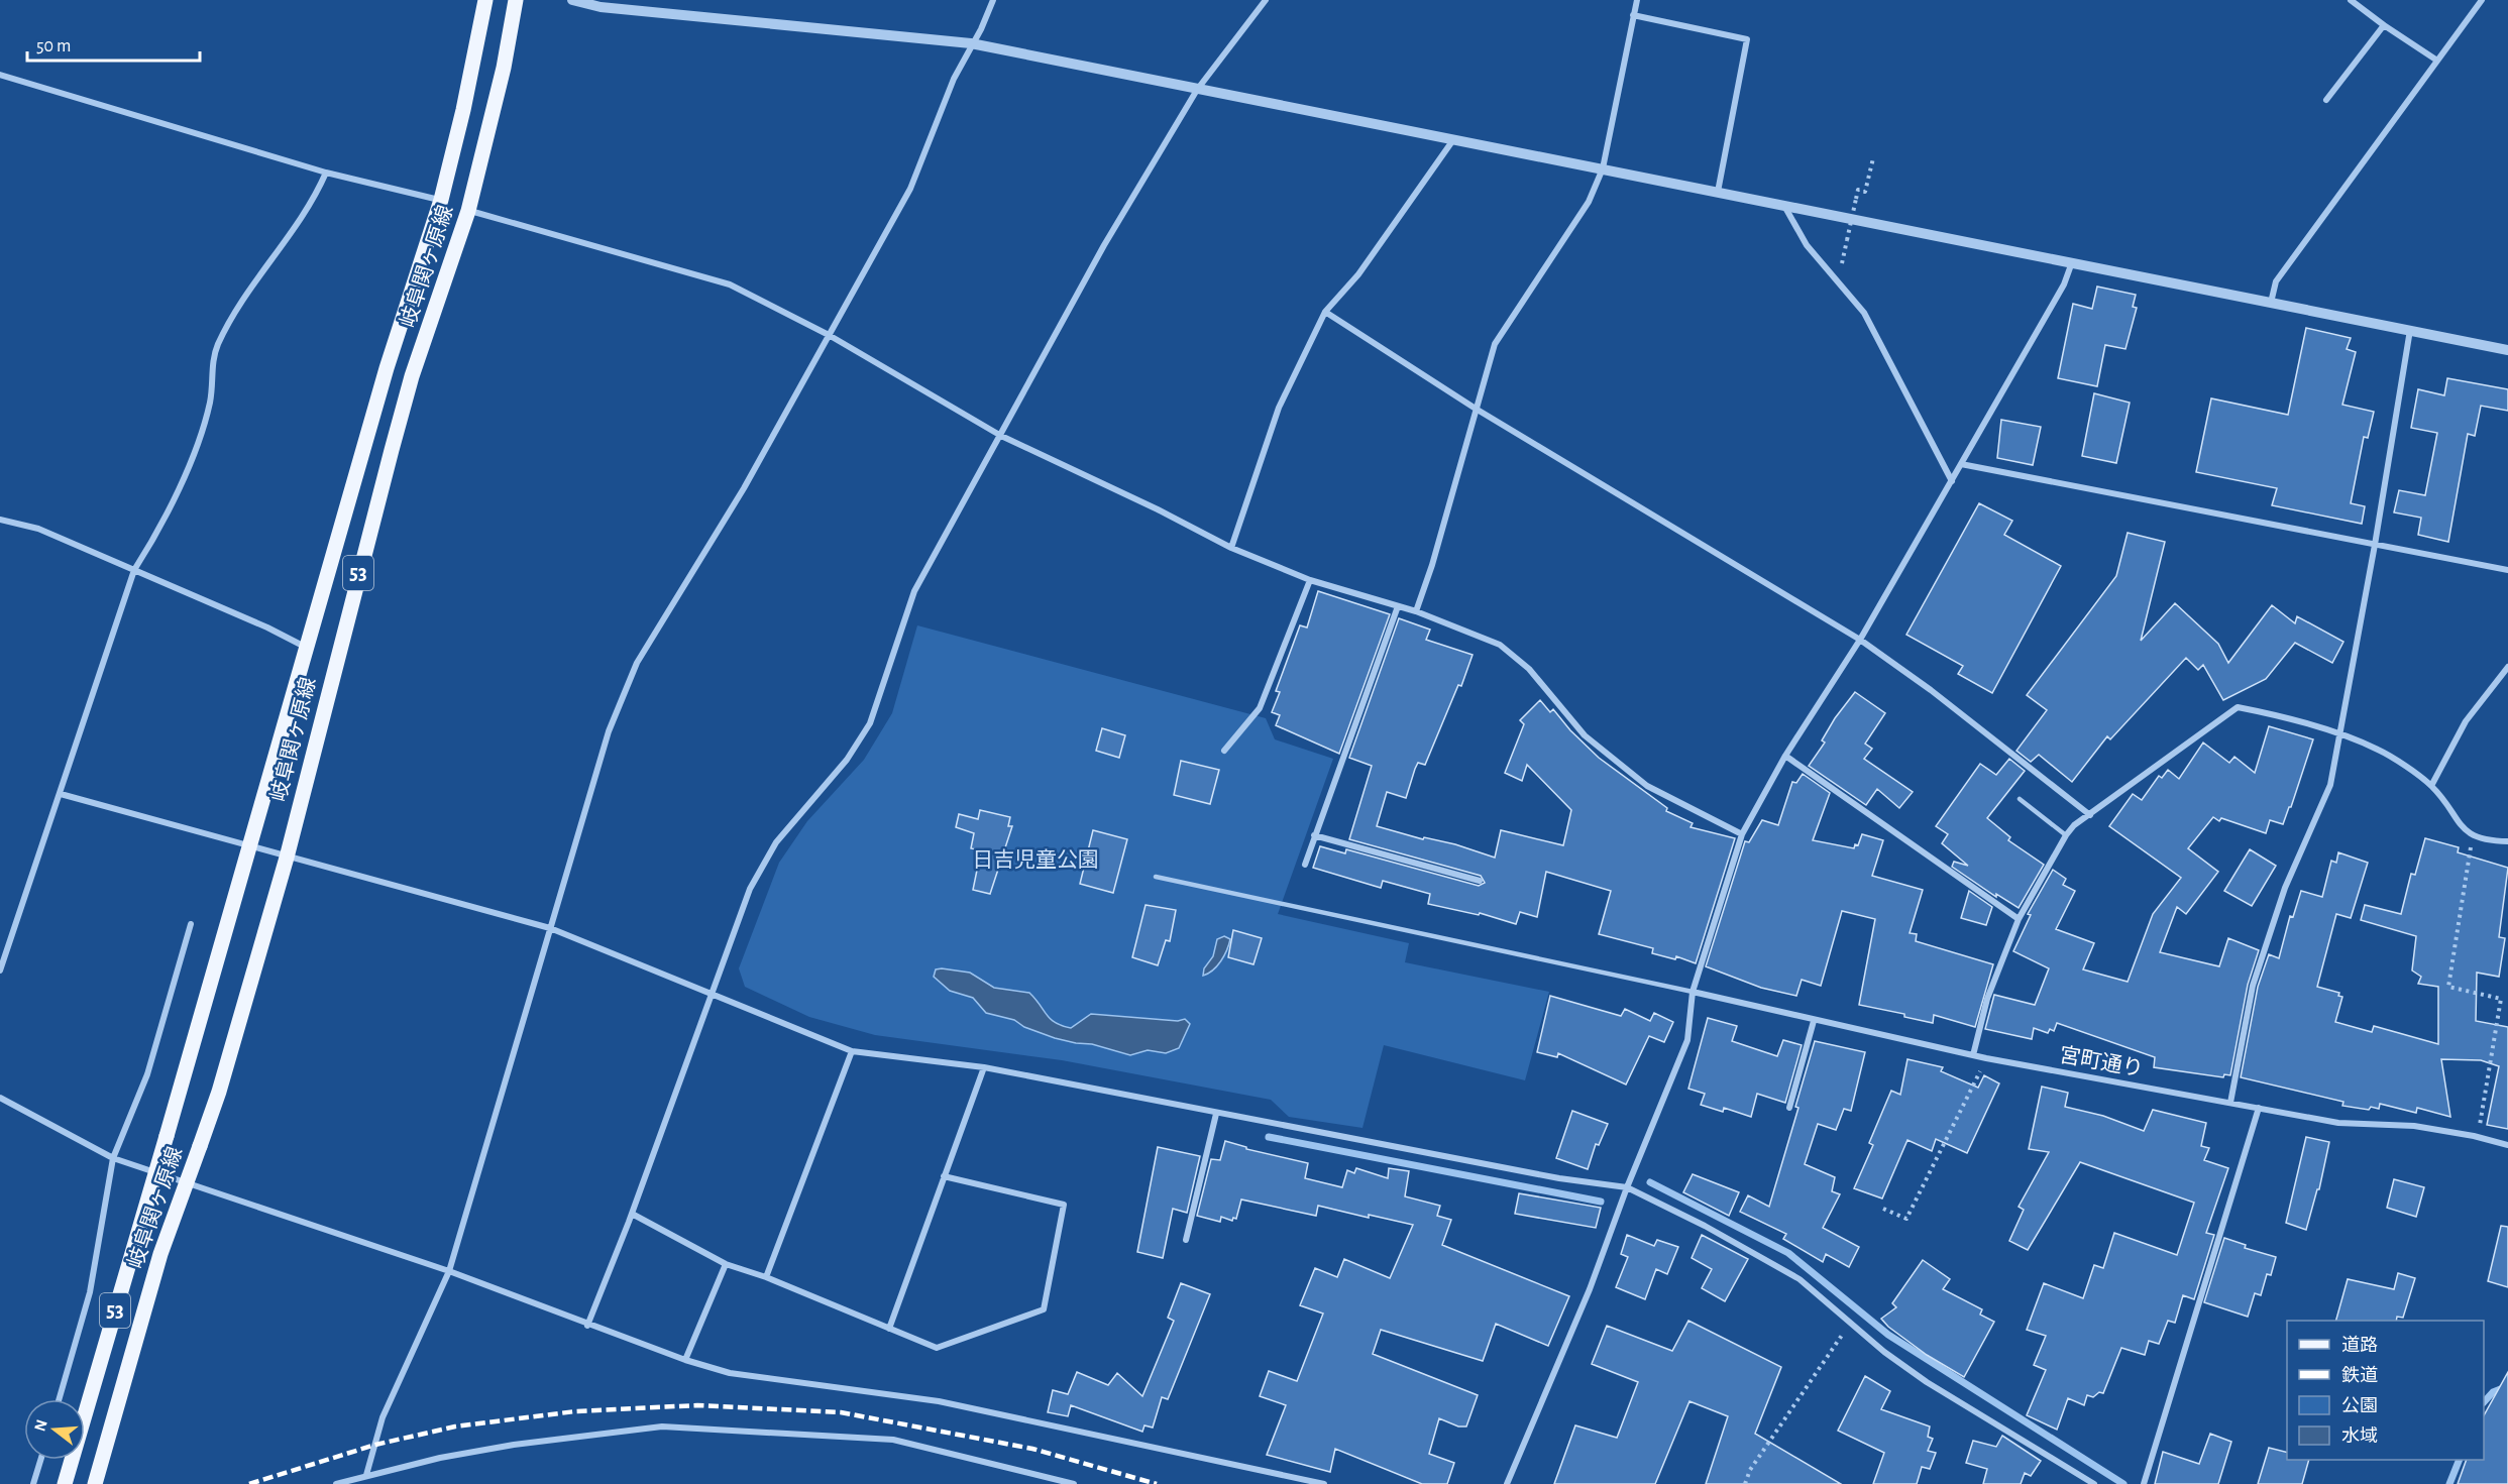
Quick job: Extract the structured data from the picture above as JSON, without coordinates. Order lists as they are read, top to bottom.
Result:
{
  "streets": {
    "main road": ["岐阜関ヶ原線", "53"],
    "street": ["宮町通り"]
  },
  "parks": ["日吉児童公園"],
  "legend": [
    "道路",
    "鉄道",
    "公園",
    "水域"
  ],
  "scale_bar": "50 m",
  "north": "left"
}
